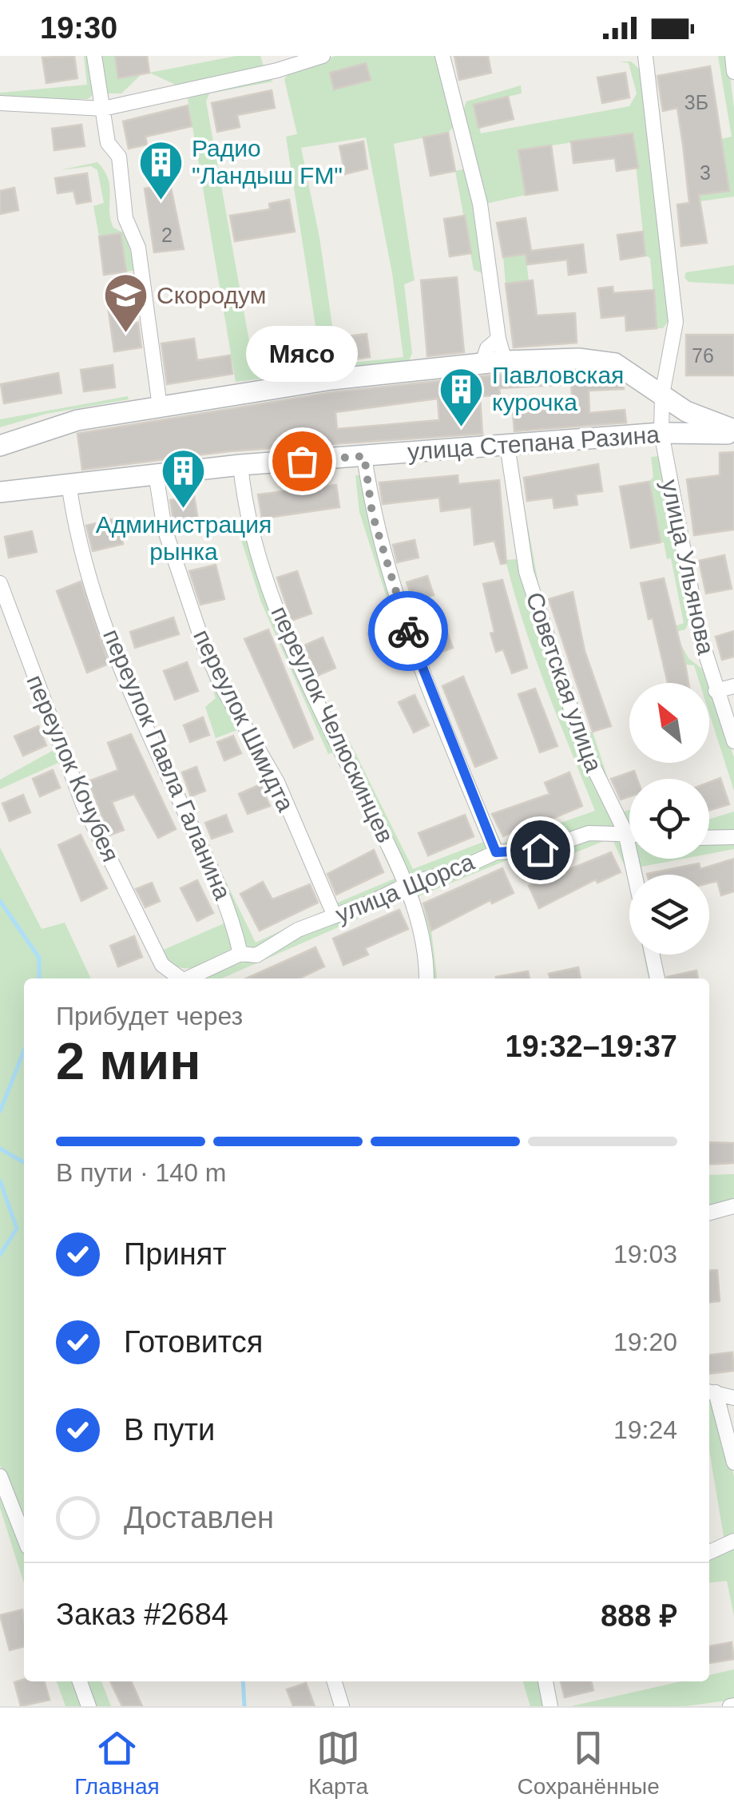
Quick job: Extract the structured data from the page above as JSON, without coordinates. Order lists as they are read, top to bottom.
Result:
{
  "streets": {
    "main road": ["улица Степана Разина"],
    "street": [
      "улица Ульянова",
      "Советская улица",
      "переулок Шмидта",
      "переулок Челюскинцев",
      "переулок Павла Галанина",
      "переулок Кочубея",
      "улица Щорса"
    ]
  },
  "crossings": [
    ["улица Степана Разина", "улица Ульянова"],
    ["улица Степана Разина", "Советская улица"],
    ["улица Степана Разина", "переулок Шмидта"],
    ["улица Степана Разина", "переулок Челюскинцев"],
    ["улица Степана Разина", "переулок Павла Галанина"],
    ["Советская улица", "улица Щорса"],
    ["переулок Шмидта", "улица Щорса"],
    ["переулок Челюскинцев", "улица Щорса"],
    ["переулок Павла Галанина", "улица Щорса"]
  ],
  "places": {
    "building": ["Радио \"Ландыш FM\"", "Павловская курочка", "Администрация рынка"],
    "school or university": ["Скородум"],
    "other": ["Мясо"]
  },
  "house_numbers": [
    "3Б",
    "3",
    "2",
    "76"
  ],
  "north": "top left",
  "page": {
    "status": "19:30",
    "bubble": "Мясо",
    "heading": ["2 мин", "Прибудет через", "19:32–19:37"],
    "panel": ["Заказ #2684", "888 ₽"],
    "bar": "В пути · 140 m",
    "list": [
      ["Принят", "19:03"],
      ["Готовится", "19:20"],
      ["В пути", "19:24"],
      "Доставлен"
    ],
    "tabs": ["Главная", "Карта", "Сохранённые"]
  }
}
